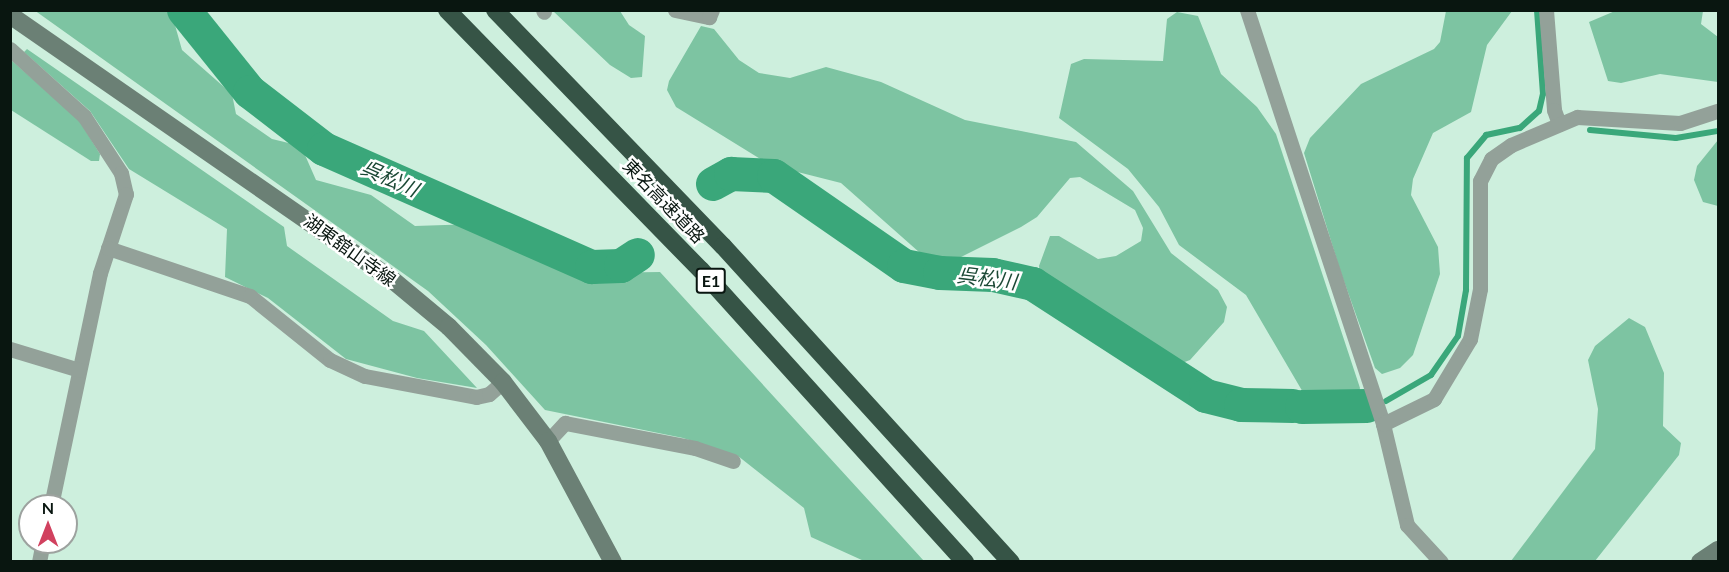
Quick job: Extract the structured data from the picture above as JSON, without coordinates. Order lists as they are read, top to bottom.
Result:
{
  "streets": {
    "highway": ["東名高速道路", "E1"],
    "main road": ["湖東舘山寺線"]
  },
  "water": ["呉松川"],
  "north": "top"
}
